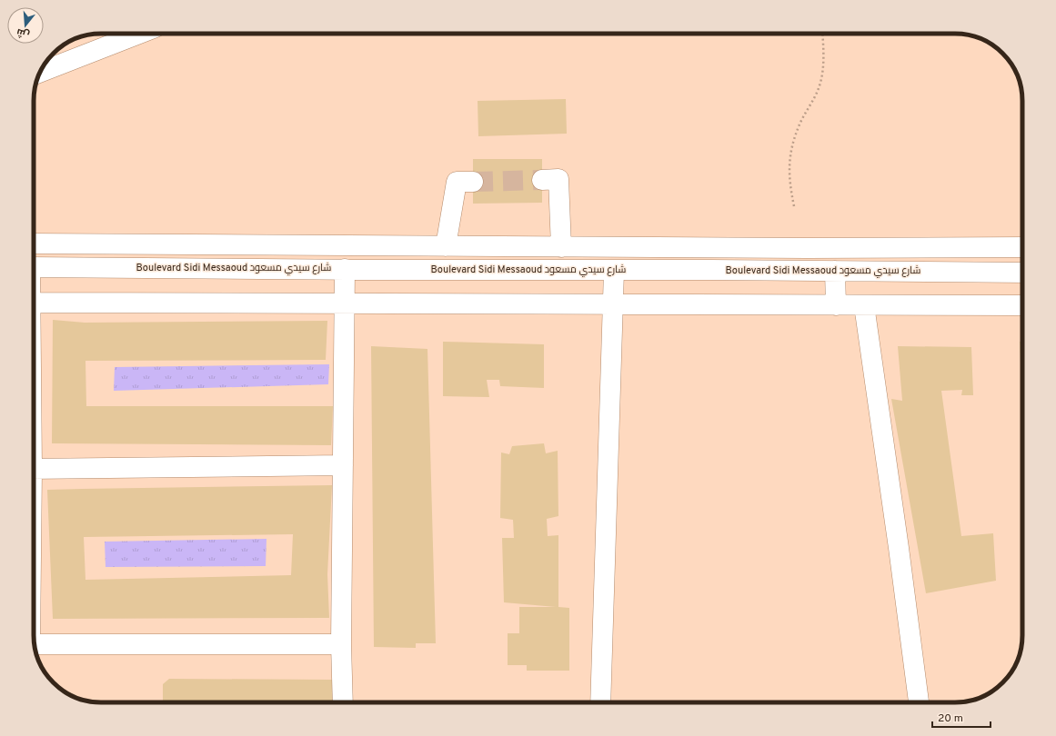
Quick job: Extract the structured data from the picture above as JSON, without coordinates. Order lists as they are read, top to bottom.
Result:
{
  "streets": {
    "street": ["Boulevard Sidi Messaoud شارع سيدي مسعود"]
  },
  "scale_bar": "20 m",
  "north": "bottom"
}
